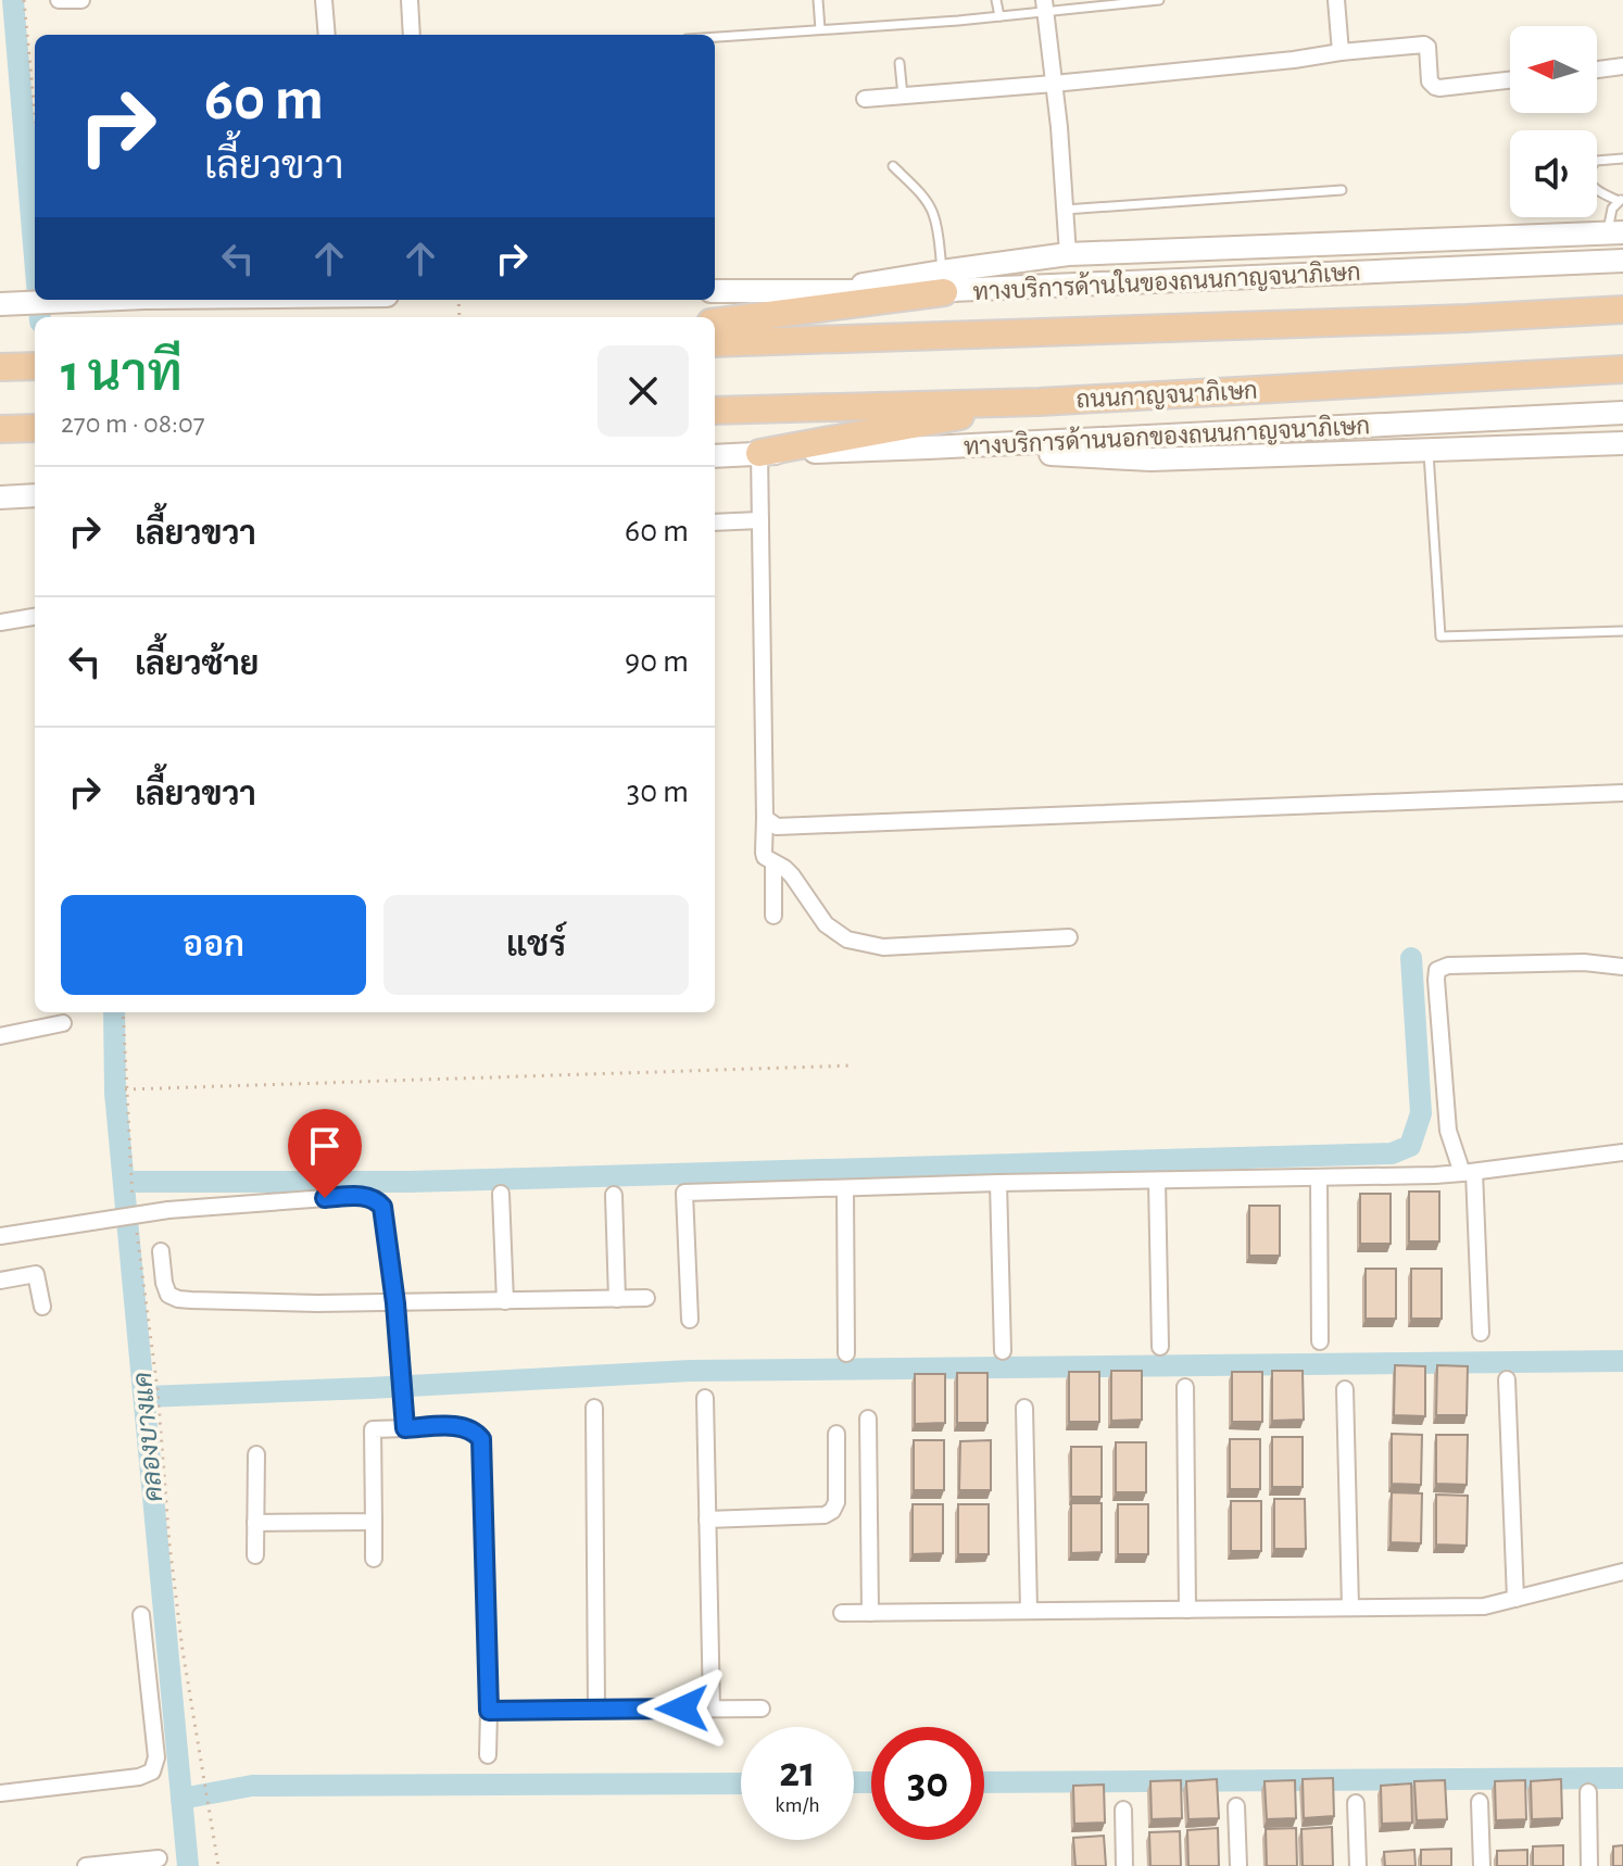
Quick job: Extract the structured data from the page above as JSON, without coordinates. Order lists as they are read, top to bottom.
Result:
{
  "streets": {
    "highway": ["ถนนกาญจนาภิเษก"],
    "main road": ["ทางบริการด้านในของถนนกาญจนาภิเษก", "ทางบริการด้านนอกของถนนกาญจนาภิเษก"]
  },
  "water": ["คลองบางแค"],
  "north": "left",
  "page": {
    "turn": ["60 m", "เลี้ยวขวา"],
    "heading": ["1 นาที", "270 m · 08:07"],
    "list": [
      {
        "name": "เลี้ยวขวา",
        "value": "60 m"
      },
      {
        "name": "เลี้ยวซ้าย",
        "value": "90 m"
      },
      {
        "name": "เลี้ยวขวา",
        "value": "30 m"
      }
    ],
    "buttons": ["ออก", "แชร์"],
    "speed": "21 km/h",
    "limit": "30"
  }
}
